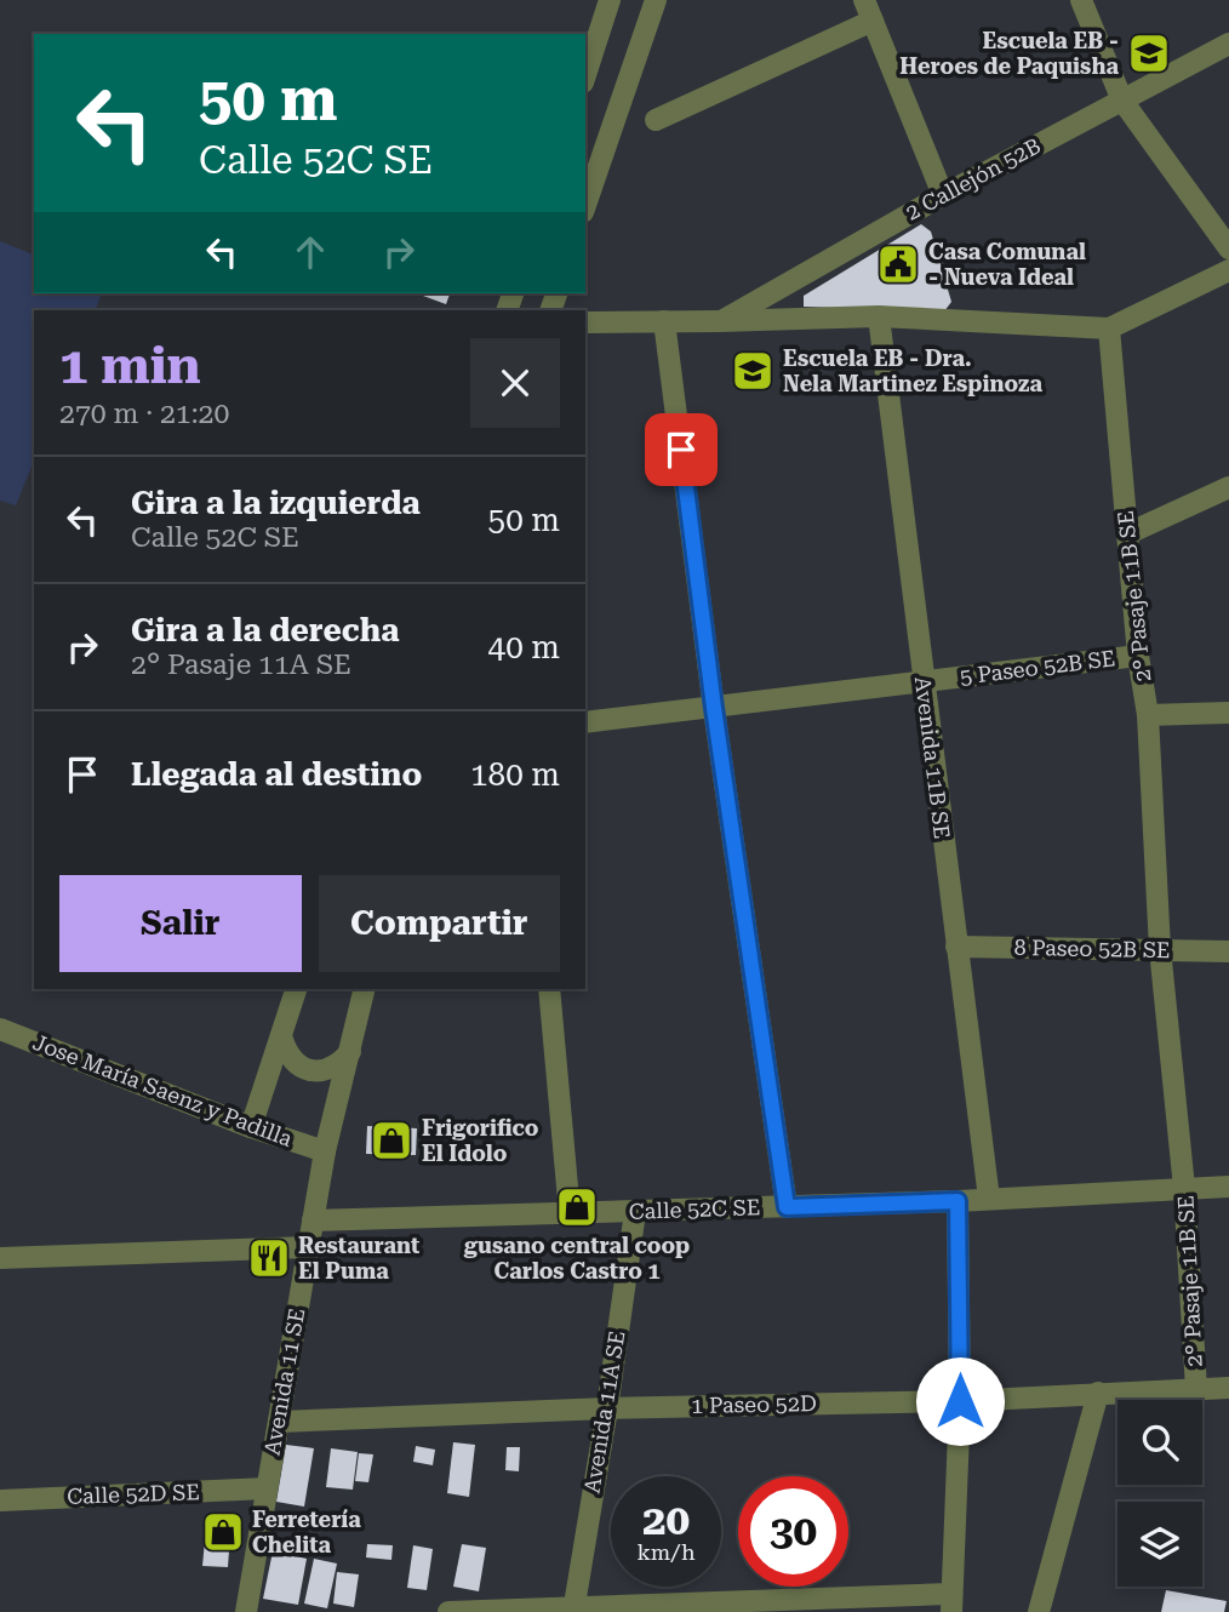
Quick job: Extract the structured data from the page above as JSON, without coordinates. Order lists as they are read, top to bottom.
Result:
{
  "streets": {
    "street": [
      "2 Callejón 52B",
      "2° Pasaje 11B SE",
      "5 Paseo 52B SE",
      "Avenida 11B SE",
      "8 Paseo 52B SE",
      "Jose María Saenz y Padilla",
      "Calle 52C SE",
      "Avenida 11 SE",
      "1 Paseo 52D",
      "Avenida 11A SE",
      "Calle 52D SE"
    ]
  },
  "crossings": [
    ["2° Pasaje 11B SE", "5 Paseo 52B SE"],
    ["2° Pasaje 11B SE", "8 Paseo 52B SE"],
    ["2° Pasaje 11B SE", "Calle 52C SE"],
    ["2° Pasaje 11B SE", "1 Paseo 52D"],
    ["5 Paseo 52B SE", "Avenida 11B SE"],
    ["Avenida 11B SE", "8 Paseo 52B SE"],
    ["Avenida 11B SE", "Calle 52C SE"],
    ["Jose María Saenz y Padilla", "Avenida 11 SE"],
    ["Calle 52C SE", "Avenida 11 SE"],
    ["Calle 52C SE", "Avenida 11A SE"],
    ["Avenida 11 SE", "1 Paseo 52D"],
    ["Avenida 11 SE", "Calle 52D SE"],
    ["1 Paseo 52D", "Avenida 11A SE"]
  ],
  "places": {
    "school or university": ["Escuela EB - Heroes de Paquisha", "Escuela EB - Dra. Nela Martinez Espinoza"],
    "public building": ["Casa Comunal - Nueva Ideal"],
    "shop": ["Frigorifico El Idolo", "gusano central coop Carlos Castro 1", "Ferretería Chelita"],
    "restaurant": ["Restaurant El Puma"]
  },
  "page": {
    "turn": ["50 m", "Calle 52C SE"],
    "heading": ["1 min", "270 m · 21:20"],
    "list": [
      {
        "name": "Gira a la izquierda",
        "note": "Calle 52C SE",
        "value": "50 m"
      },
      {
        "name": "Gira a la derecha",
        "note": "2° Pasaje 11A SE",
        "value": "40 m"
      },
      {
        "name": "Llegada al destino",
        "value": "180 m"
      }
    ],
    "buttons": ["Salir", "Compartir"],
    "speed": "20 km/h",
    "limit": "30"
  }
}
